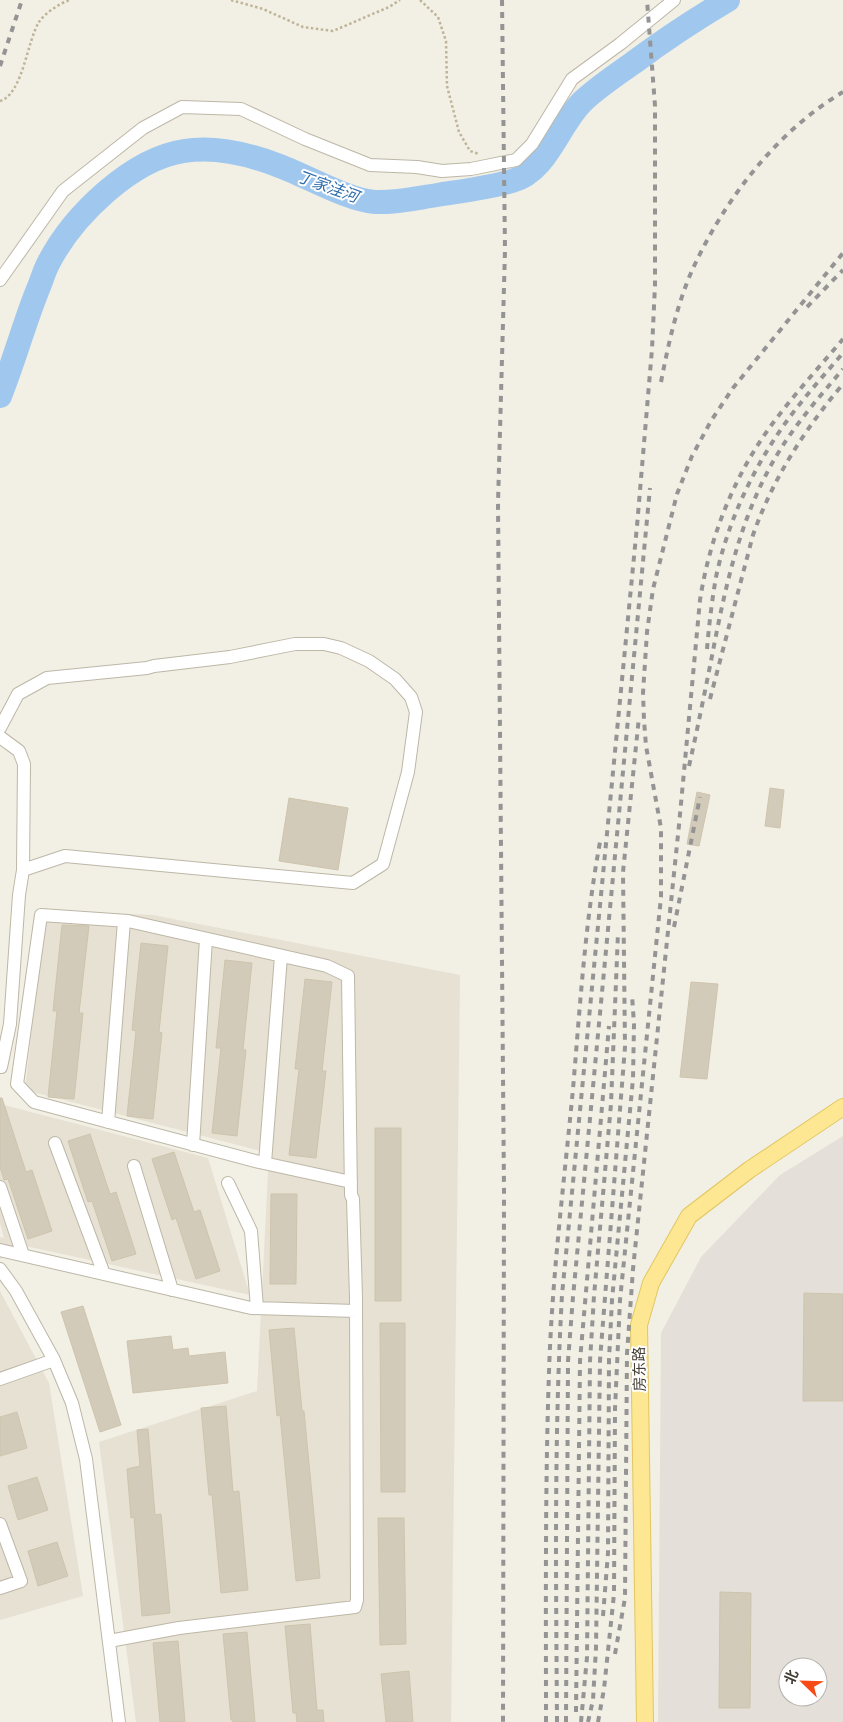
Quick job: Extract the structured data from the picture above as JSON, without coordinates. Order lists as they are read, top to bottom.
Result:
{
  "streets": {
    "main road": ["房东路"]
  },
  "water": ["丁家洼河"],
  "north": "top left"
}
